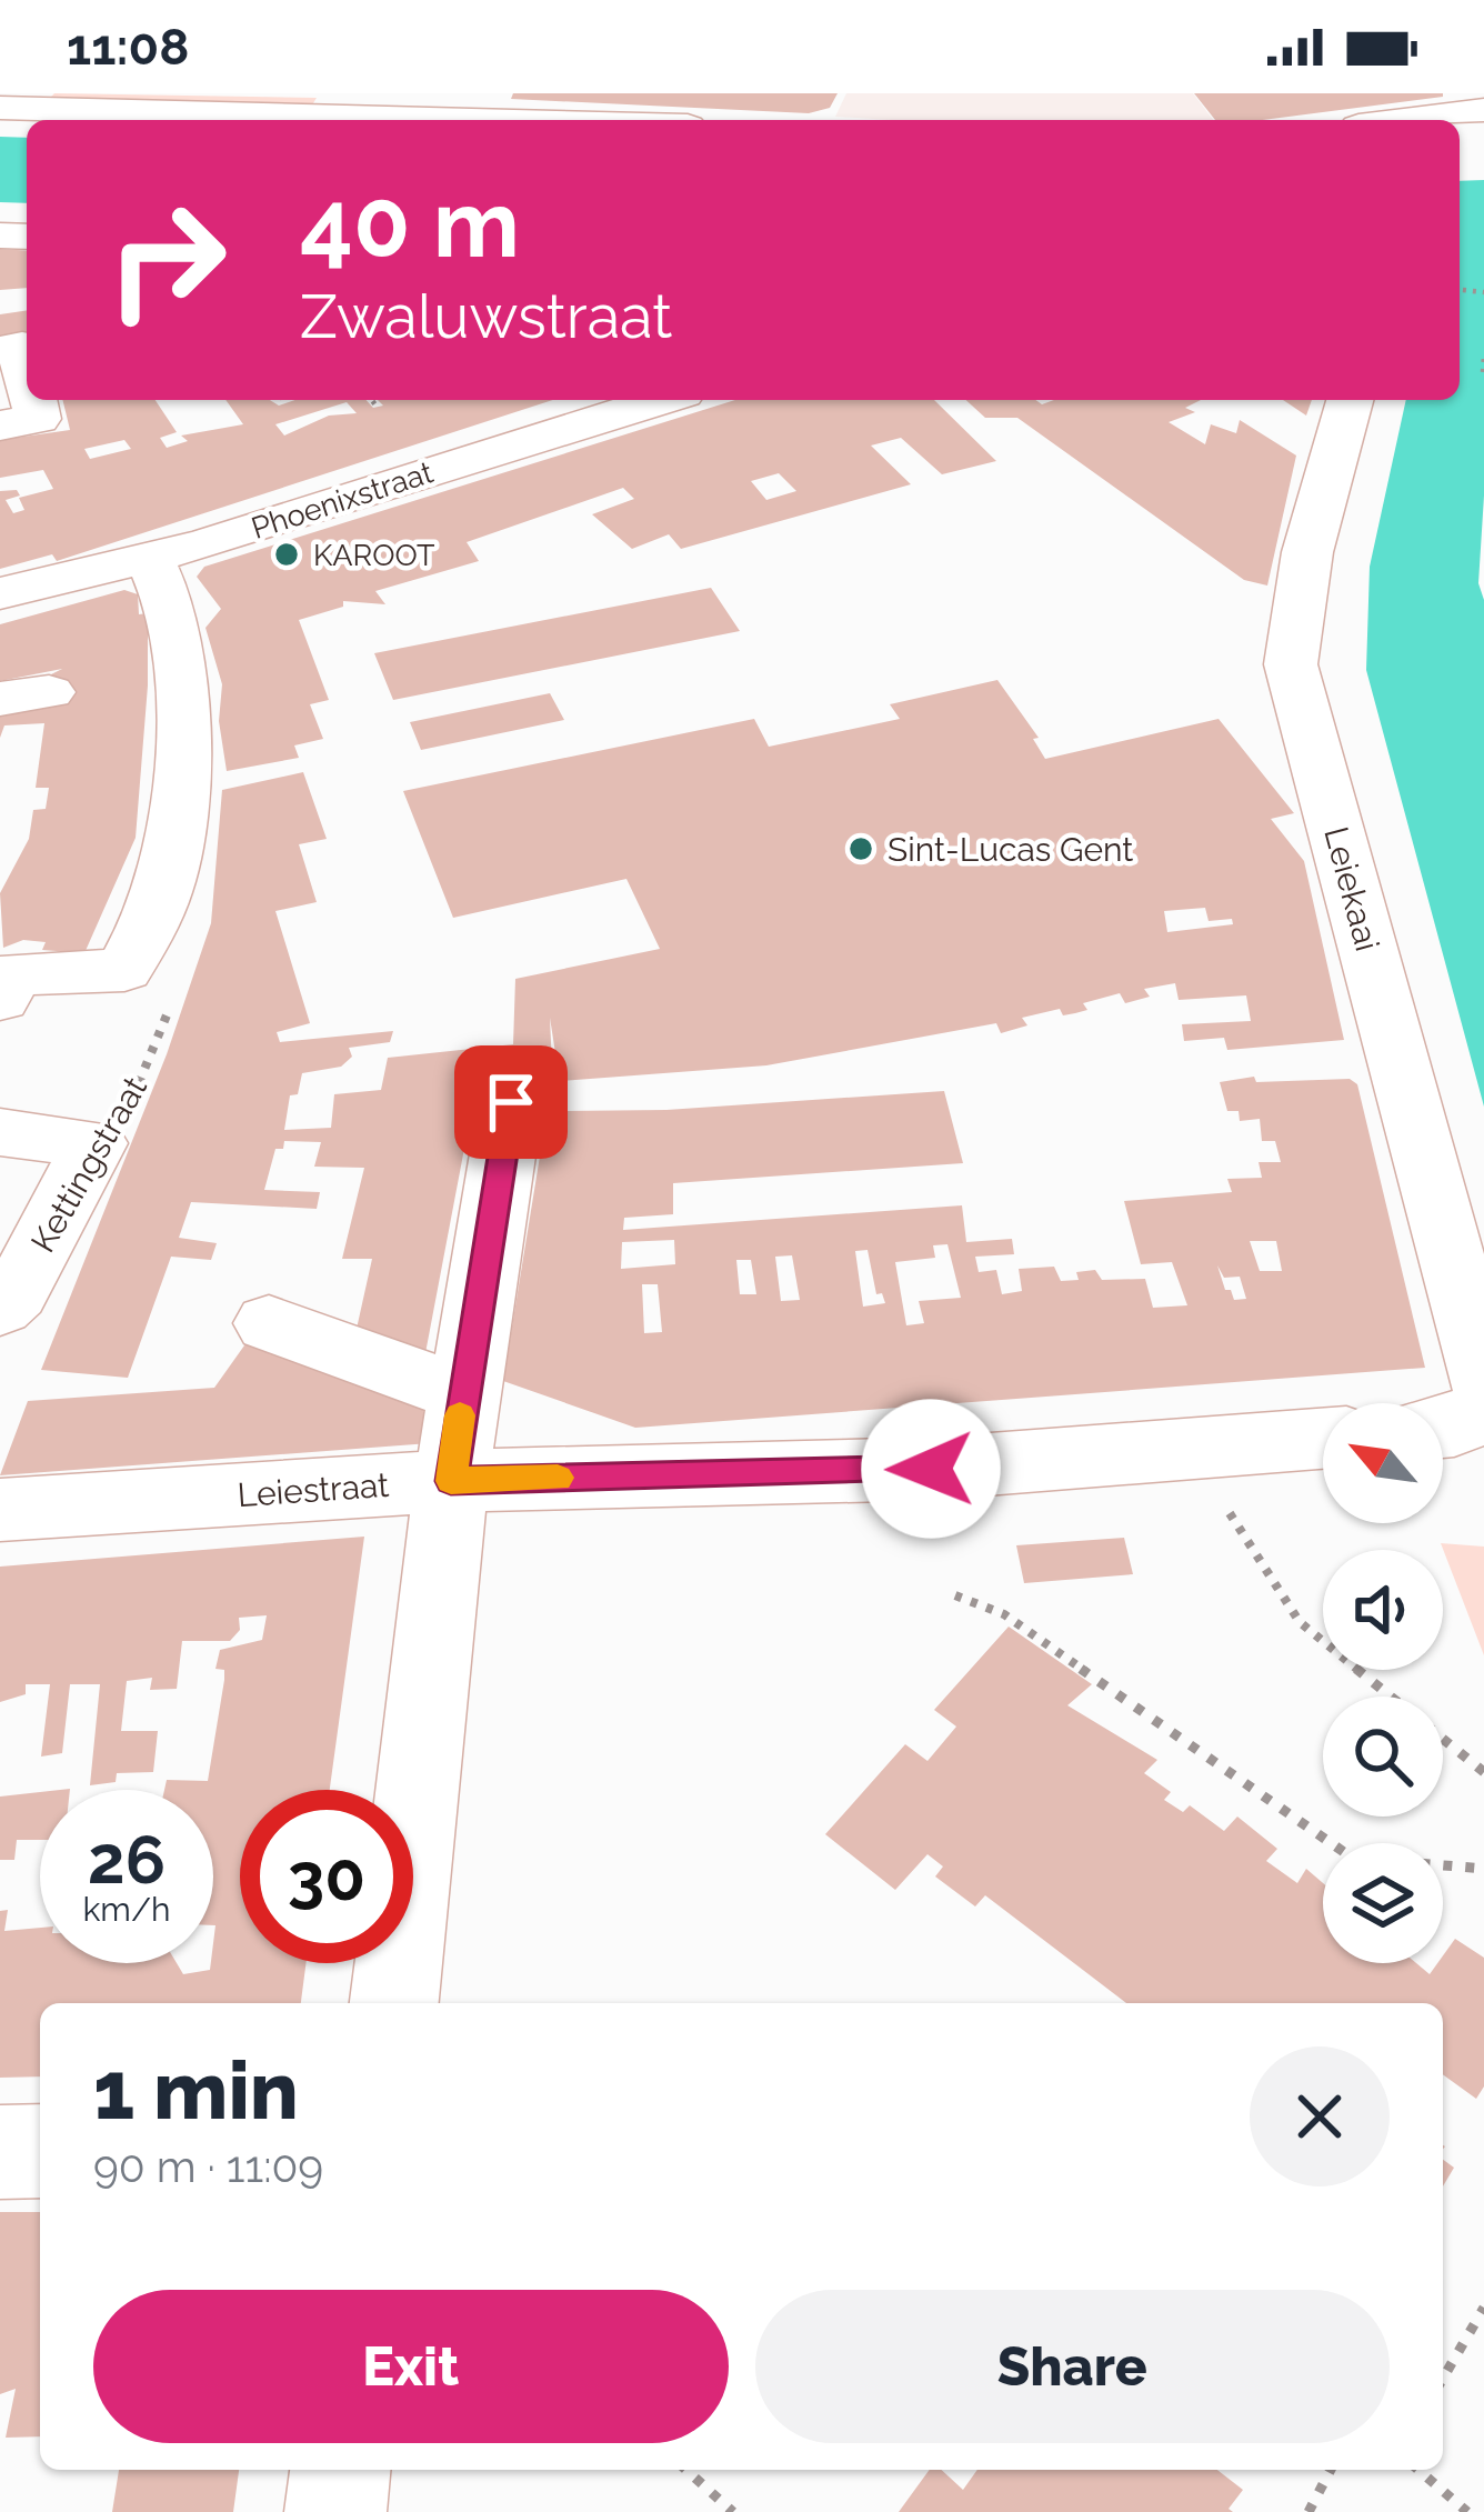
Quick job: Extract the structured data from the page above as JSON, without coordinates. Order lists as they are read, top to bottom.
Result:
{
  "streets": {
    "street": [
      "Phoenixstraat",
      "Leiekaai",
      "Kettingstraat",
      "Leiestraat"
    ]
  },
  "places": ["KAROOT", "Sint-Lucas Gent"],
  "north": "top left",
  "page": {
    "status": "11:08",
    "turn": ["40 m", "Zwaluwstraat"],
    "speed": "26 km/h",
    "limit": "30",
    "heading": ["1 min", "90 m · 11:09"],
    "buttons": ["Exit", "Share"]
  }
}
